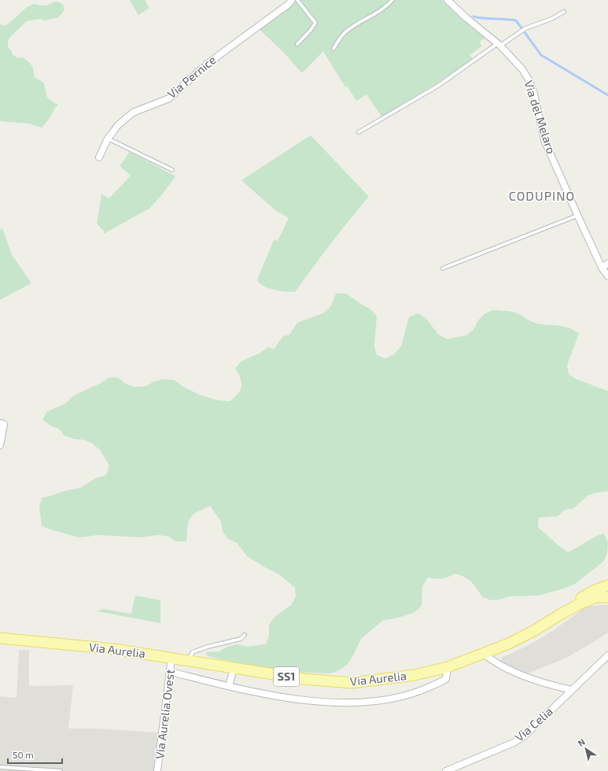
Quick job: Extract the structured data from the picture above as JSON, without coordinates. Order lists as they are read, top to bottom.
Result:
{
  "streets": {
    "main road": ["Via Aurelia", "SS1"],
    "street": [
      "Via Pernice",
      "Via del Melaro",
      "Via Aurelia Ovest",
      "Via Celia"
    ]
  },
  "crossings": [
    ["Via Aurelia", "Via Aurelia Ovest"]
  ],
  "districts": ["CODUPINO"],
  "scale_bar": "50 m",
  "north": "top left"
}
